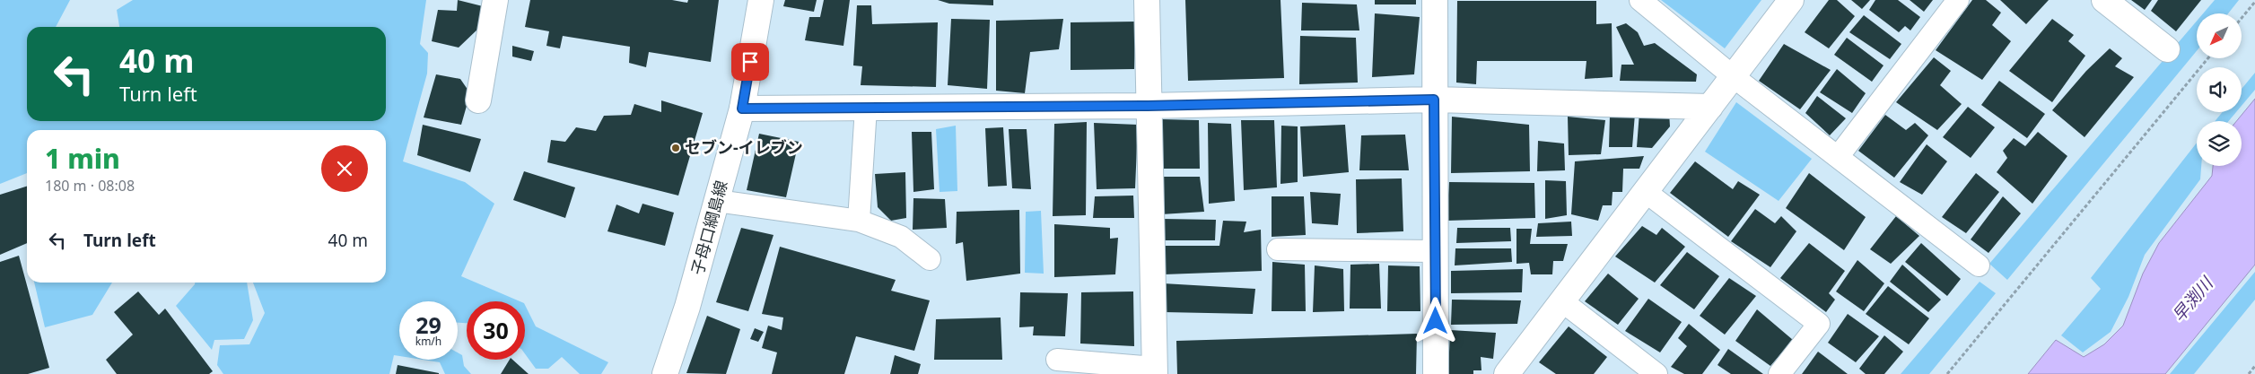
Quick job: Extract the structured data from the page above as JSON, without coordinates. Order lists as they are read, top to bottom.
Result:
{
  "streets": {
    "street": ["子母口綱島線"]
  },
  "water": ["早渕川"],
  "places": ["セブン-イレブン"],
  "north": "bottom left",
  "page": {
    "turn": ["40 m", "Turn left"],
    "heading": ["1 min", "180 m · 08:08"],
    "list": [
      {
        "name": "Turn left",
        "value": "40 m"
      }
    ],
    "speed": "29 km/h",
    "limit": "30"
  }
}
